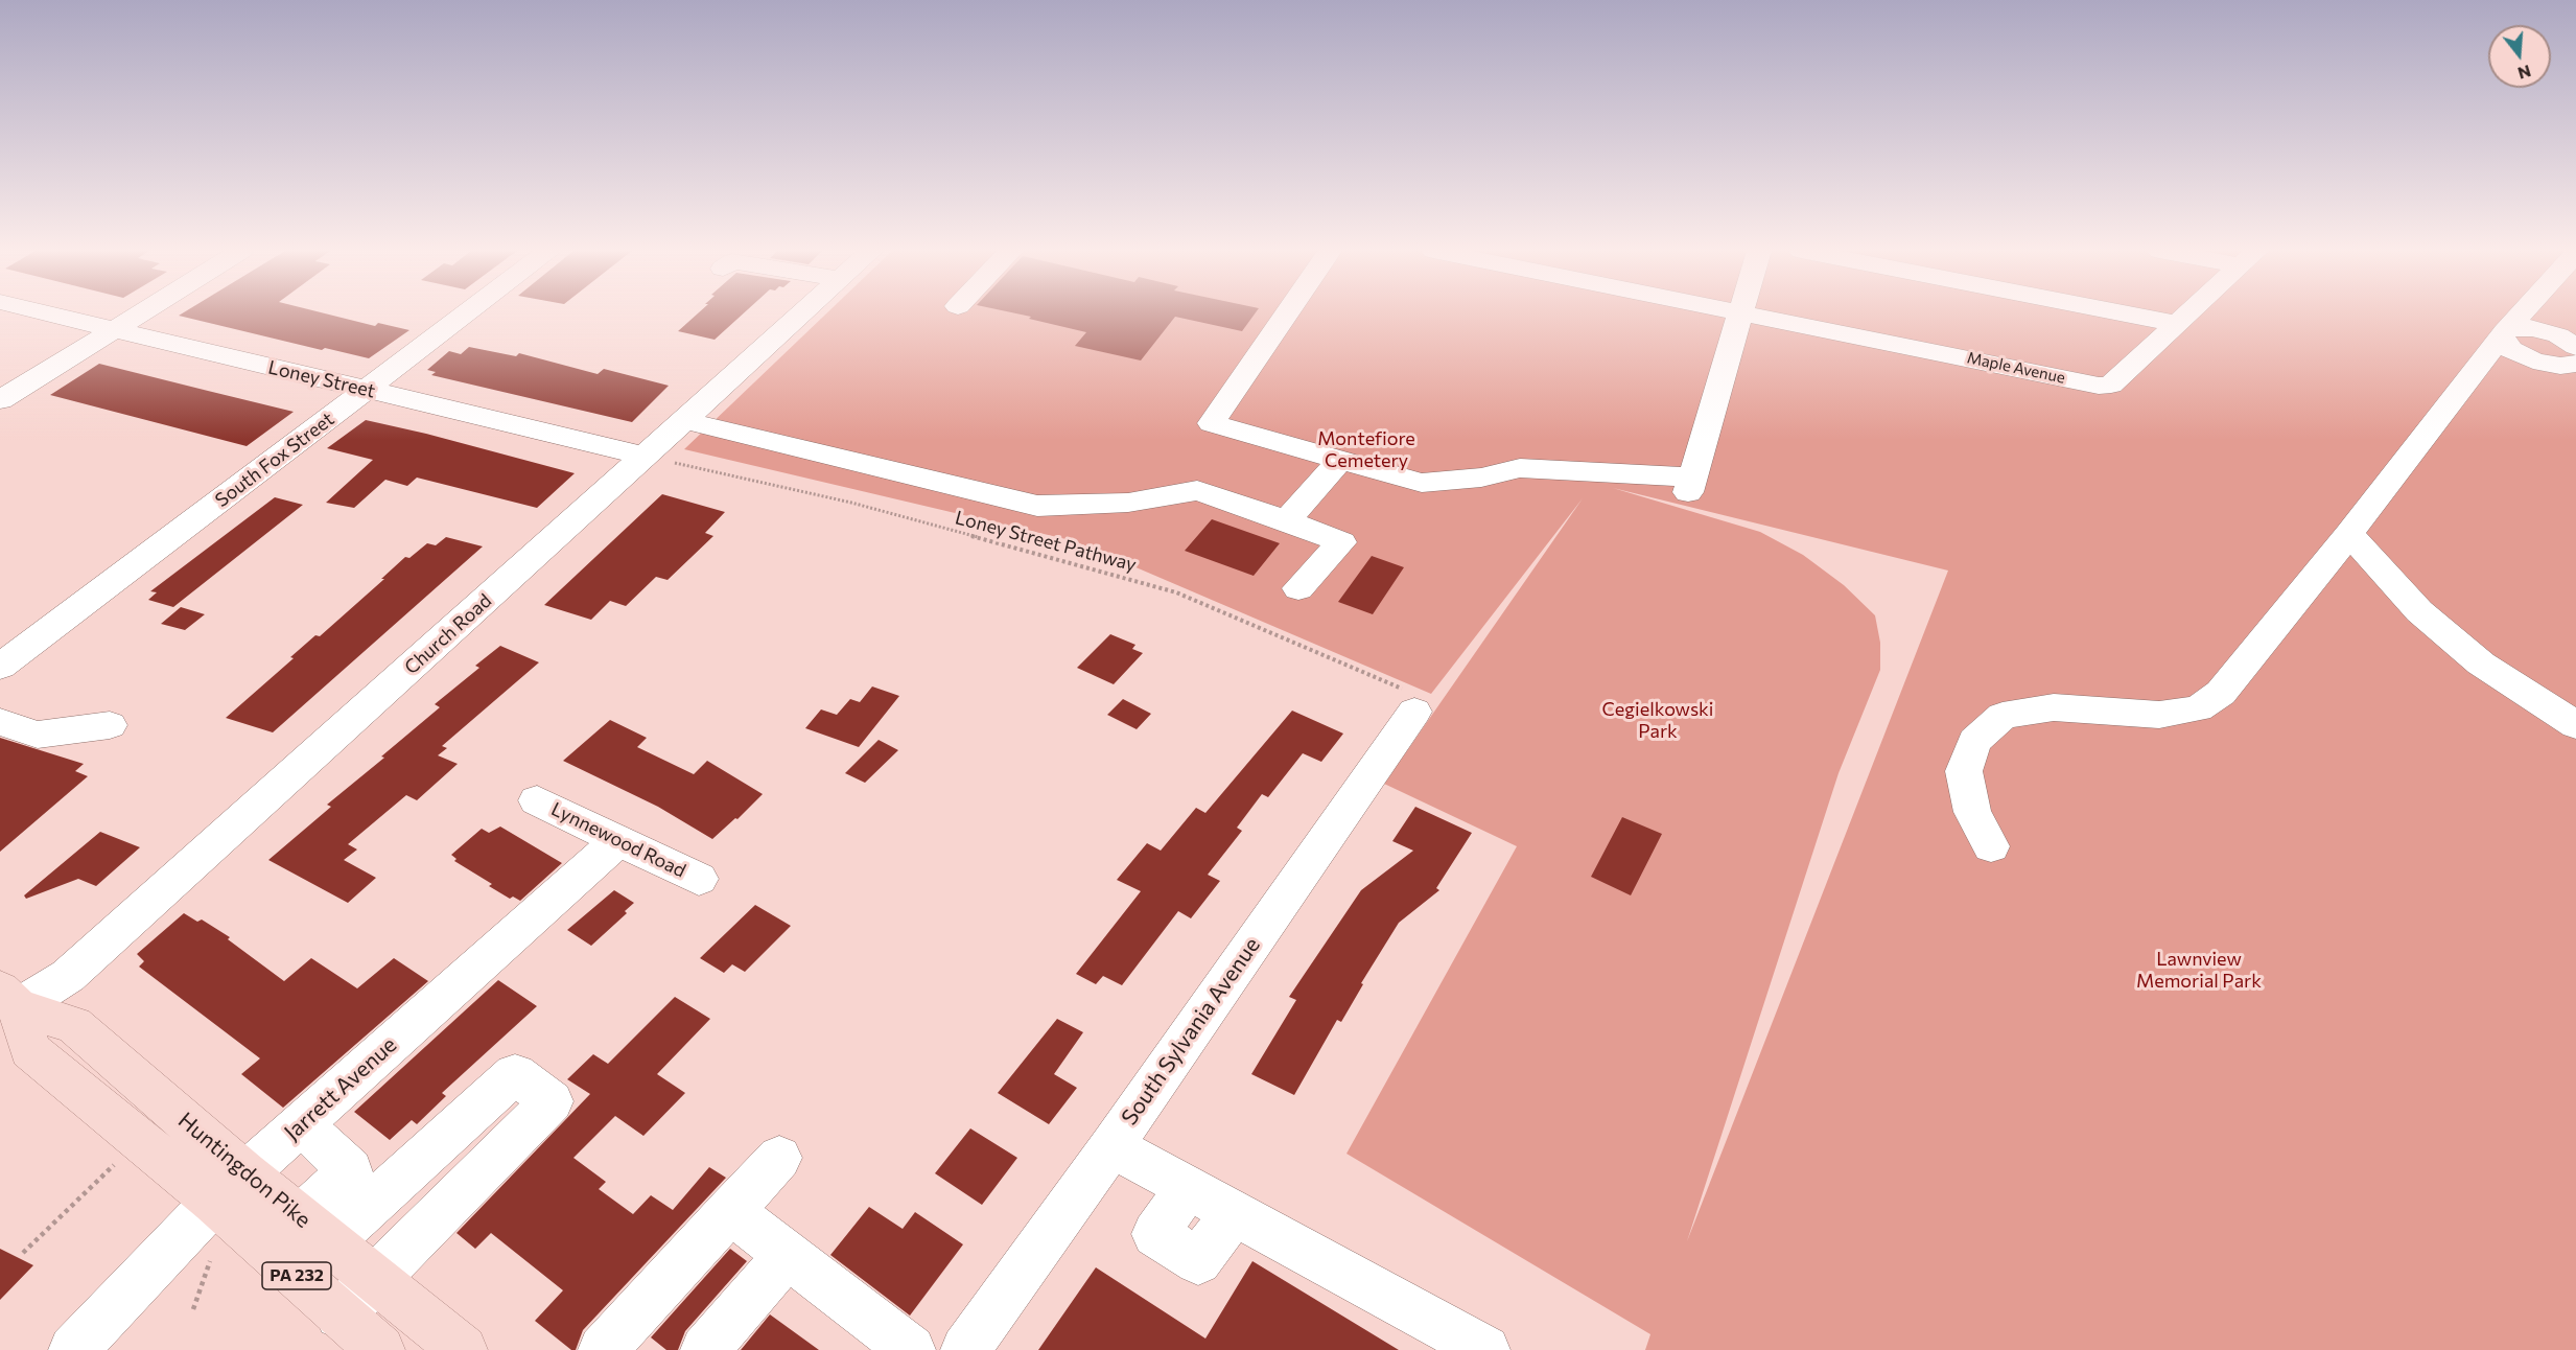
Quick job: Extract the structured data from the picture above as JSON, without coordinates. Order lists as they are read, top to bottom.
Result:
{
  "streets": {
    "main road": ["Huntingdon Pike", "PA 232"],
    "street": [
      "Maple Avenue",
      "Loney Street",
      "South Fox Street",
      "Church Road",
      "Lynnewood Road",
      "South Sylvania Avenue",
      "Jarrett Avenue"
    ],
    "path": ["Loney Street Pathway"]
  },
  "crossings": [
    ["Loney Street", "South Fox Street"],
    ["Loney Street", "Loney Street Pathway"],
    ["Loney Street", "Church Road"],
    ["Loney Street Pathway", "Church Road"],
    ["Loney Street Pathway", "South Sylvania Avenue"],
    ["Church Road", "Huntingdon Pike"],
    ["Lynnewood Road", "Jarrett Avenue"],
    ["Jarrett Avenue", "Huntingdon Pike"]
  ],
  "parks": ["Montefiore Cemetery", "Cegielkowski Park", "Lawnview Memorial Park"],
  "north": "bottom"
}
